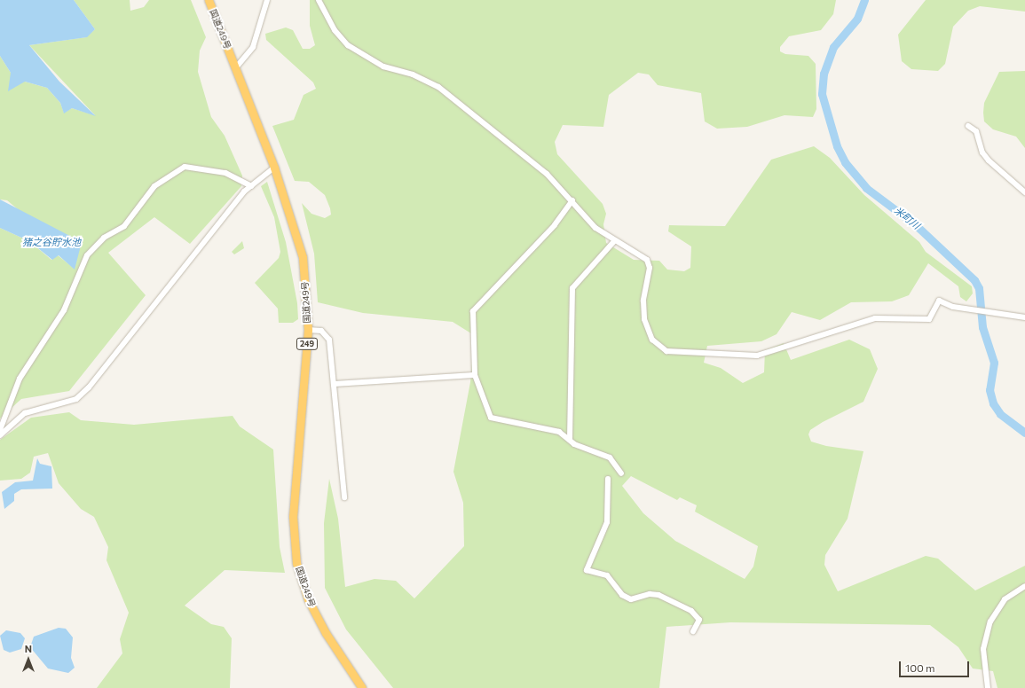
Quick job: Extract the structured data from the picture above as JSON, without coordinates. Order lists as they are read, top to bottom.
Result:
{
  "streets": {
    "highway": ["国道249号", "249"]
  },
  "water": ["米町川", "猪之谷貯水池"],
  "scale_bar": "100 m",
  "north": "top"
}
